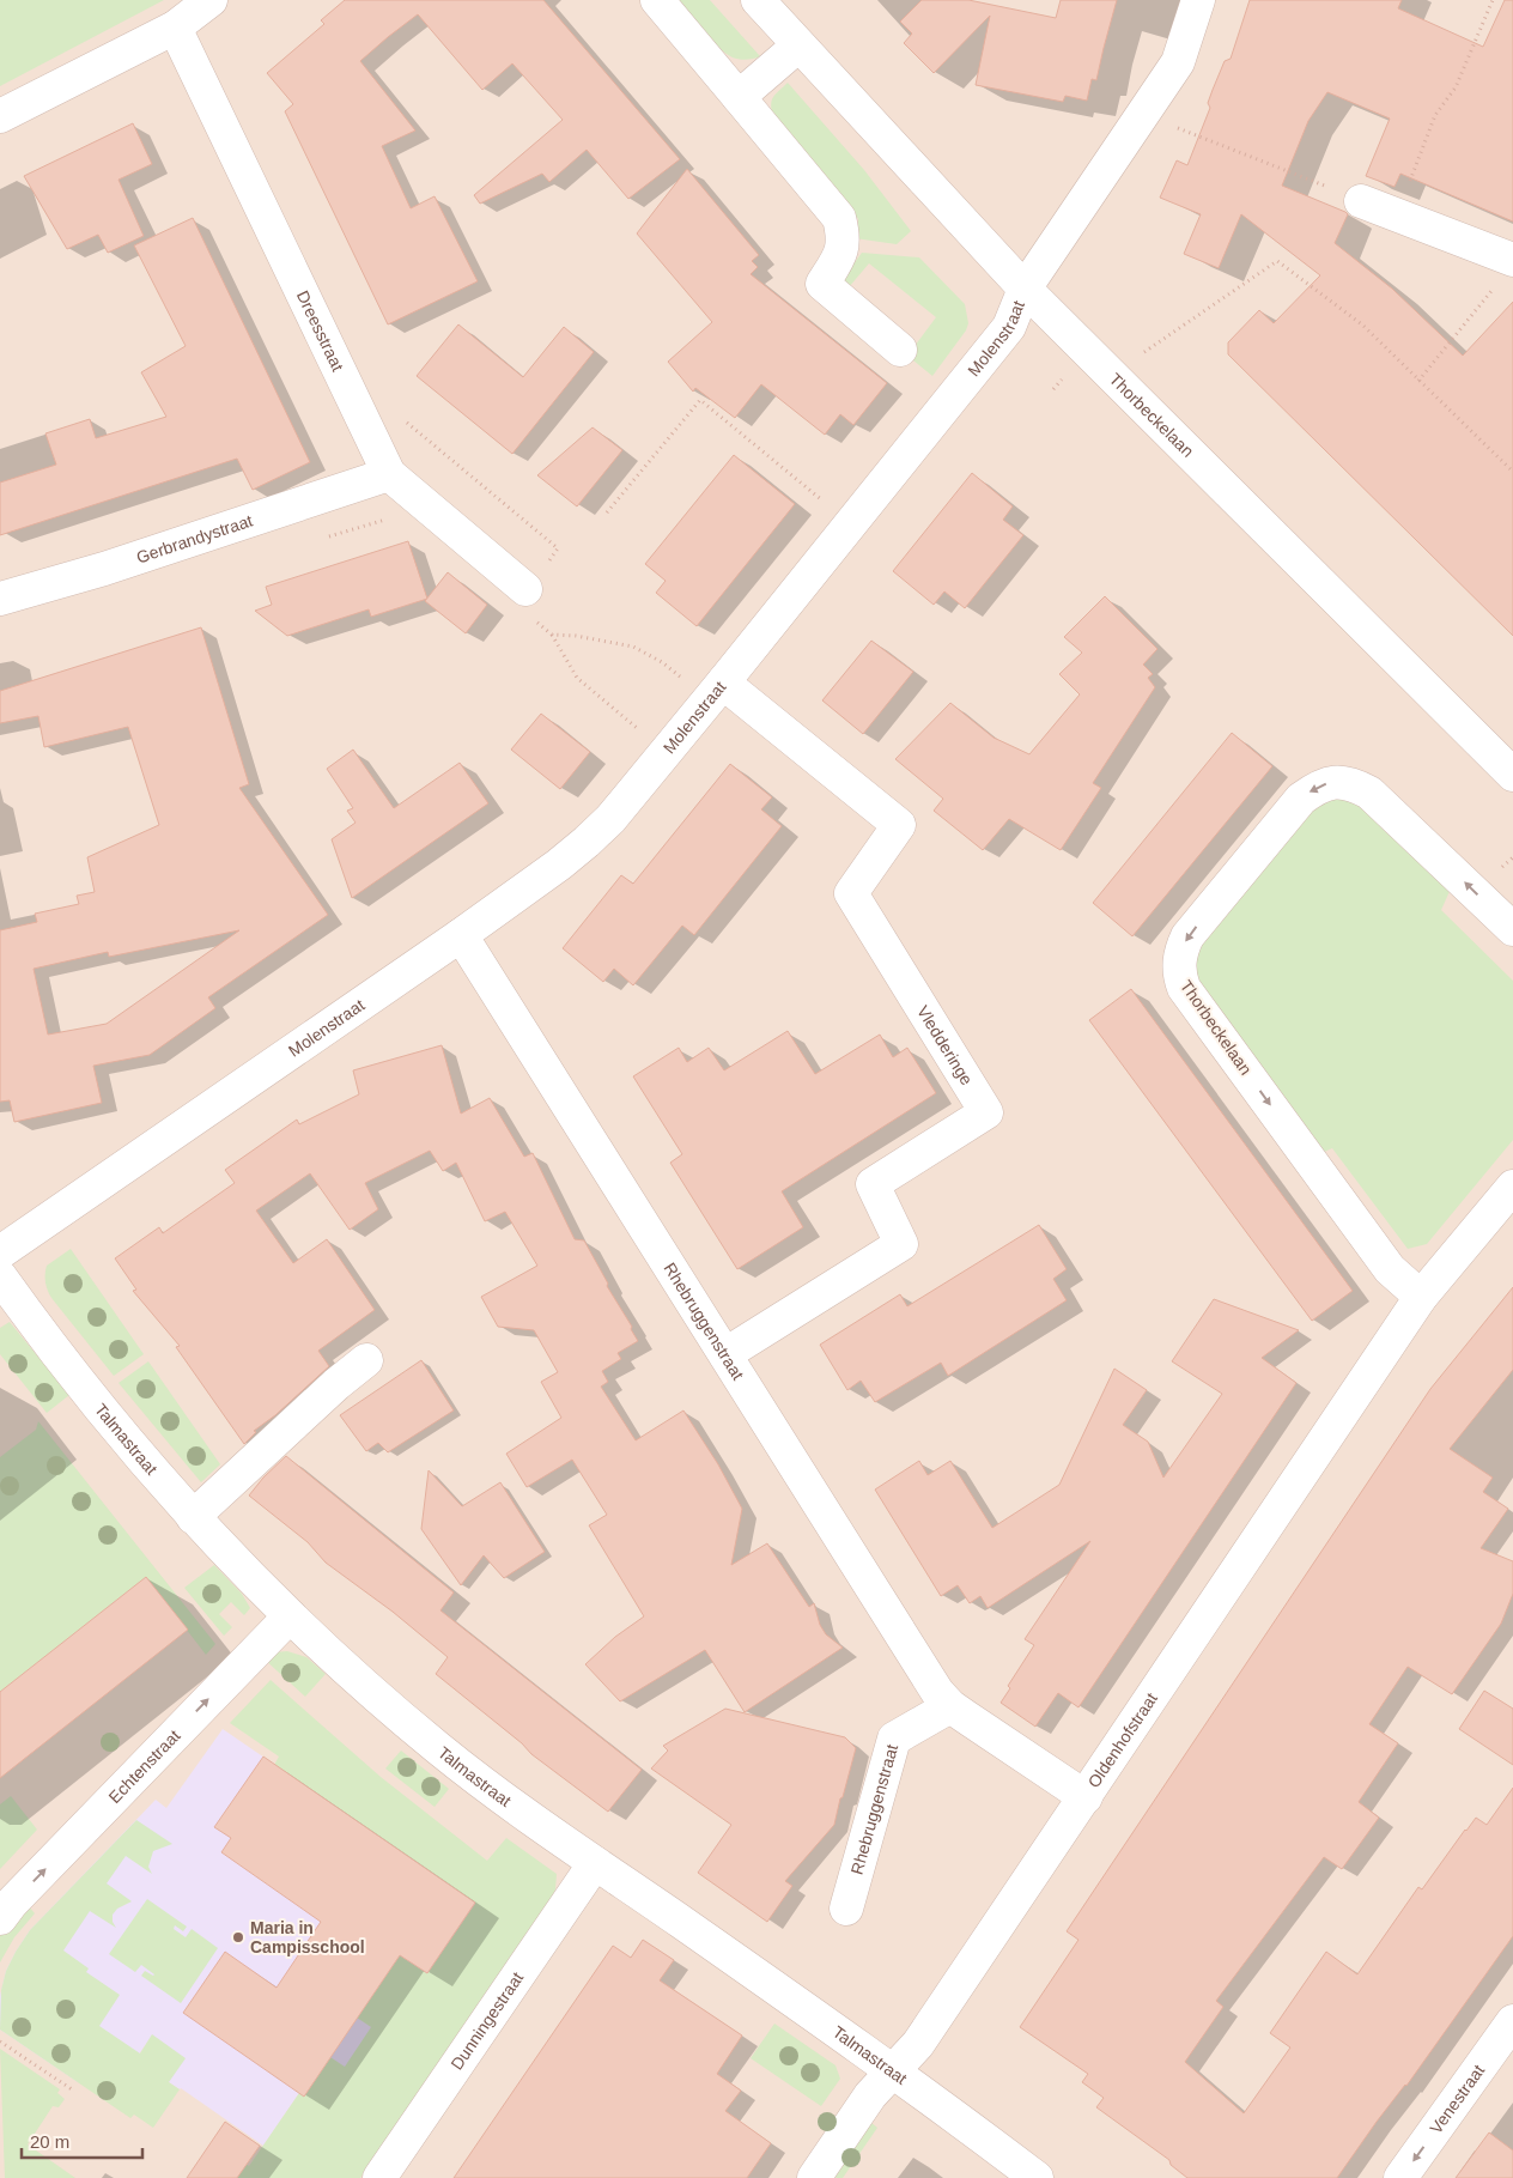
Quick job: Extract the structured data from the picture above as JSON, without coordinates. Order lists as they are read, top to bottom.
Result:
{
  "streets": {
    "street": [
      "Dreesstraat",
      "Molenstraat",
      "Thorbeckelaan",
      "Gerbrandystraat",
      "Vledderinge",
      "Rhebruggenstraat",
      "Talmastraat",
      "Oldenhofstraat",
      "Echtenstraat",
      "Dunningestraat",
      "Venestraat"
    ]
  },
  "crossings": [
    ["Dreesstraat", "Gerbrandystraat"],
    ["Molenstraat", "Thorbeckelaan"],
    ["Molenstraat", "Vledderinge"],
    ["Molenstraat", "Rhebruggenstraat"],
    ["Thorbeckelaan", "Oldenhofstraat"],
    ["Vledderinge", "Rhebruggenstraat"],
    ["Rhebruggenstraat", "Oldenhofstraat"],
    ["Talmastraat", "Oldenhofstraat"],
    ["Talmastraat", "Echtenstraat"],
    ["Talmastraat", "Dunningestraat"]
  ],
  "one_way": ["Echtenstraat", "Venestraat"],
  "places": ["Maria in Campisschool"],
  "scale_bar": "20 m"
}
